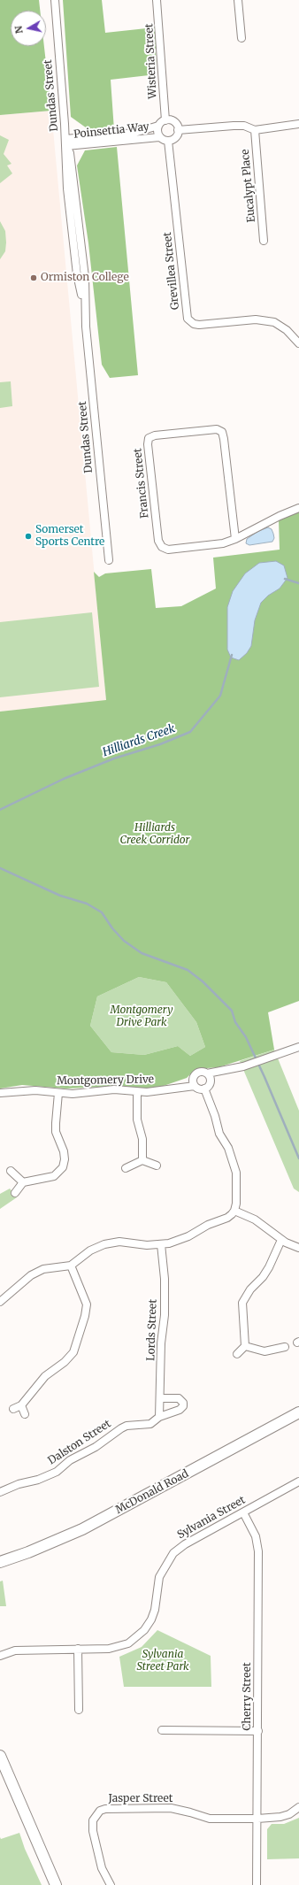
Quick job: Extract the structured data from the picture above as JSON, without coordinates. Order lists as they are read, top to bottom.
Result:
{
  "streets": {
    "main road": ["McDonald Road"],
    "street": [
      "Wisteria Street",
      "Dundas Street",
      "Poinsettia Way",
      "Eucalypt Place",
      "Grevillea Street",
      "Francis Street",
      "Montgomery Drive",
      "Lords Street",
      "Dalston Street",
      "Sylvania Street",
      "Cherry Street",
      "Jasper Street"
    ]
  },
  "crossings": [
    ["Wisteria Street", "Poinsettia Way"],
    ["Wisteria Street", "Grevillea Street"],
    ["Dundas Street", "Poinsettia Way"],
    ["Poinsettia Way", "Grevillea Street"],
    ["Lords Street", "Dalston Street"],
    ["Sylvania Street", "Cherry Street"],
    ["Cherry Street", "Jasper Street"]
  ],
  "water": ["Hilliards Creek"],
  "parks": ["Hilliards Creek Corridor", "Montgomery Drive Park", "Sylvania Street Park"],
  "places": ["Ormiston College", "Somerset Sports Centre"],
  "north": "left"
}
